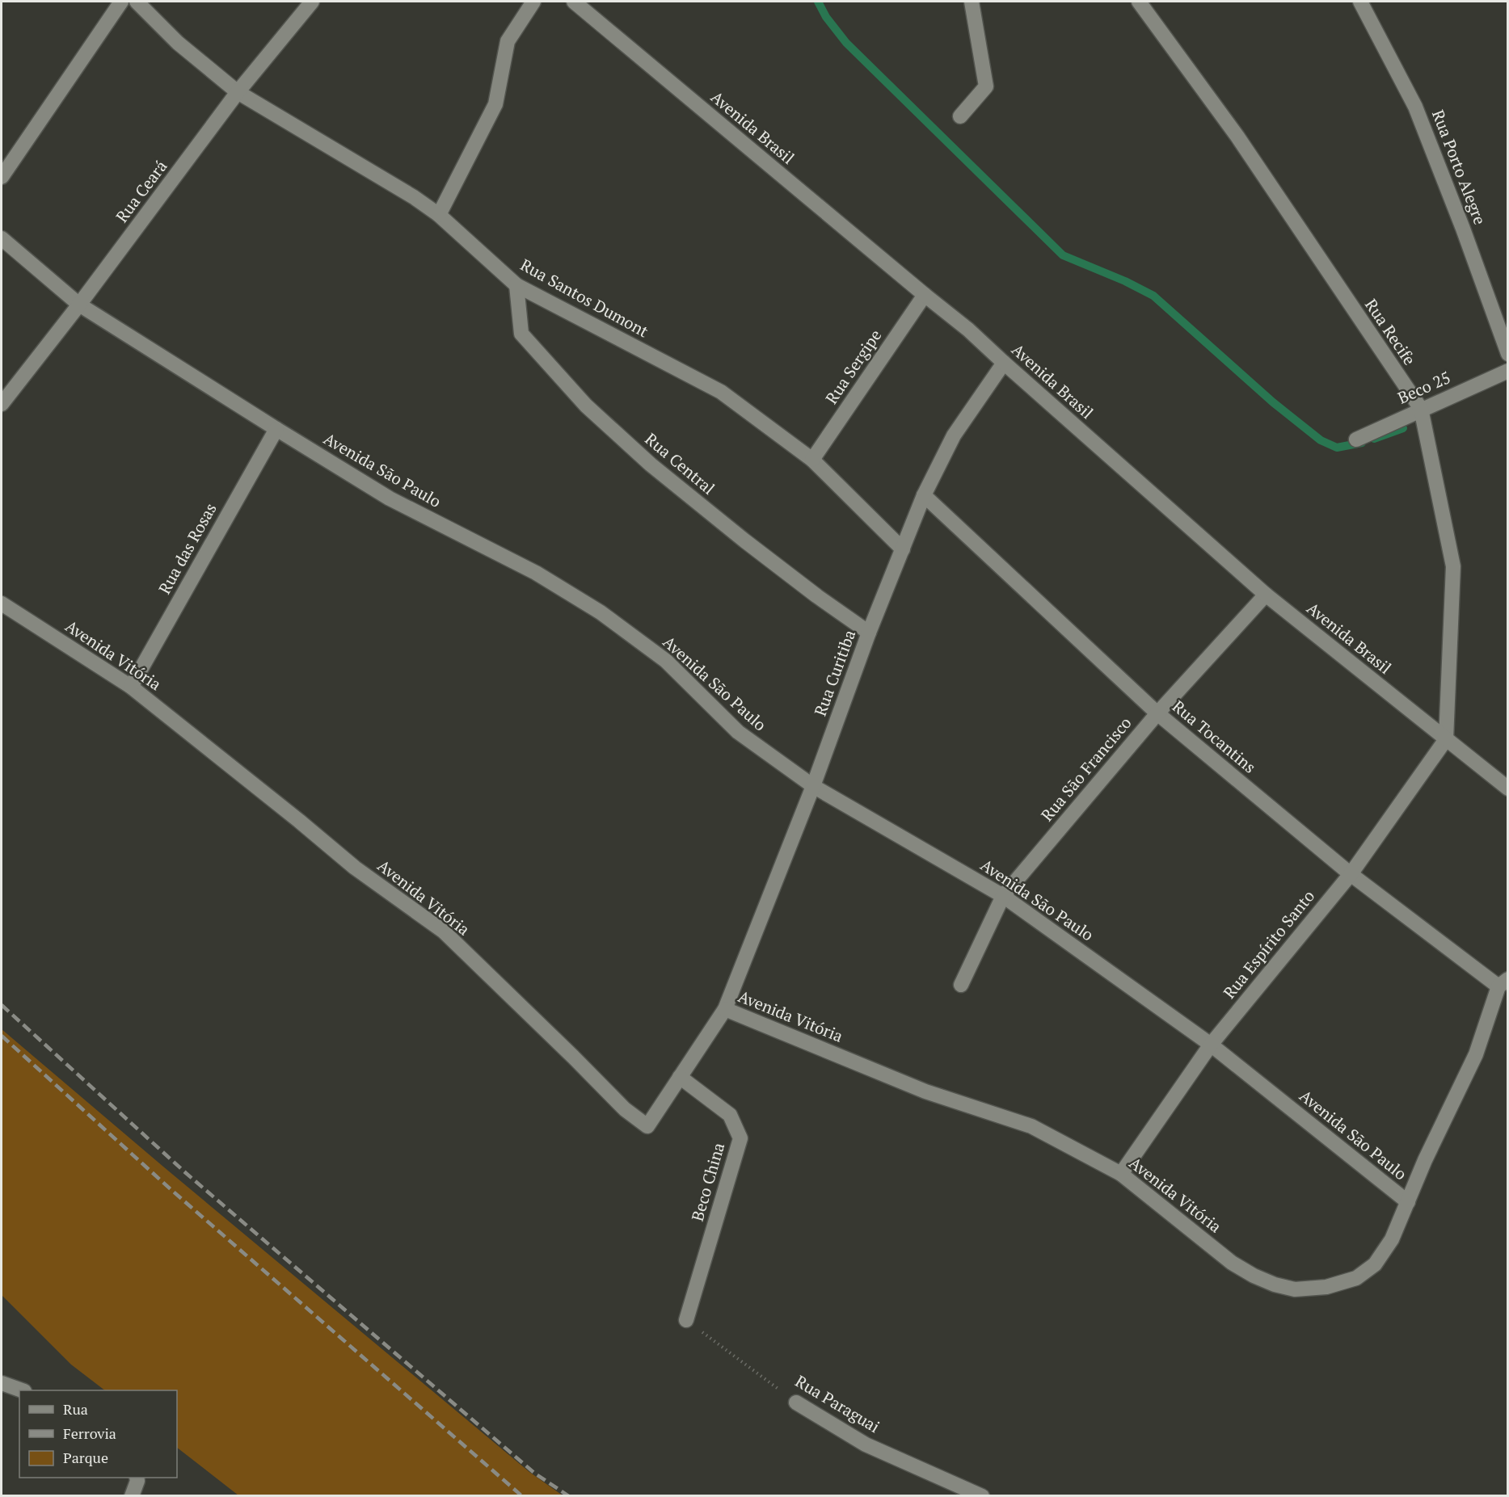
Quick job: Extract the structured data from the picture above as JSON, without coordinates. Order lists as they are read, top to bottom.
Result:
{
  "streets": {
    "street": [
      "Avenida Brasil",
      "Rua Porto Alegre",
      "Rua Ceará",
      "Rua Santos Dumont",
      "Rua Recife",
      "Rua Sergipe",
      "Beco 25",
      "Rua Central",
      "Avenida São Paulo",
      "Rua das Rosas",
      "Avenida Vitória",
      "Rua Curitiba",
      "Rua Tocantins",
      "Rua São Francisco",
      "Rua Espírito Santo",
      "Beco China",
      "Rua Paraguai"
    ]
  },
  "crossings": [
    ["Avenida Brasil", "Rua Recife"],
    ["Avenida Brasil", "Rua Sergipe"],
    ["Avenida Brasil", "Rua Curitiba"],
    ["Avenida Brasil", "Rua São Francisco"],
    ["Avenida Brasil", "Rua Espírito Santo"],
    ["Rua Ceará", "Rua Santos Dumont"],
    ["Rua Ceará", "Avenida São Paulo"],
    ["Rua Santos Dumont", "Rua Sergipe"],
    ["Rua Santos Dumont", "Rua Central"],
    ["Rua Santos Dumont", "Rua Curitiba"],
    ["Rua Recife", "Beco 25"],
    ["Rua Recife", "Rua Espírito Santo"],
    ["Rua Central", "Rua Curitiba"],
    ["Avenida São Paulo", "Rua das Rosas"],
    ["Avenida São Paulo", "Avenida Vitória"],
    ["Avenida São Paulo", "Rua Curitiba"],
    ["Avenida São Paulo", "Rua São Francisco"],
    ["Avenida São Paulo", "Rua Espírito Santo"],
    ["Rua das Rosas", "Avenida Vitória"],
    ["Avenida Vitória", "Rua Curitiba"],
    ["Avenida Vitória", "Rua Tocantins"],
    ["Avenida Vitória", "Rua Espírito Santo"],
    ["Avenida Vitória", "Beco China"],
    ["Rua Curitiba", "Rua Tocantins"],
    ["Rua Tocantins", "Rua São Francisco"],
    ["Rua Tocantins", "Rua Espírito Santo"],
    ["Beco China", "Rua Paraguai"]
  ],
  "legend": ["Rua", "Ferrovia", "Parque"]
}
